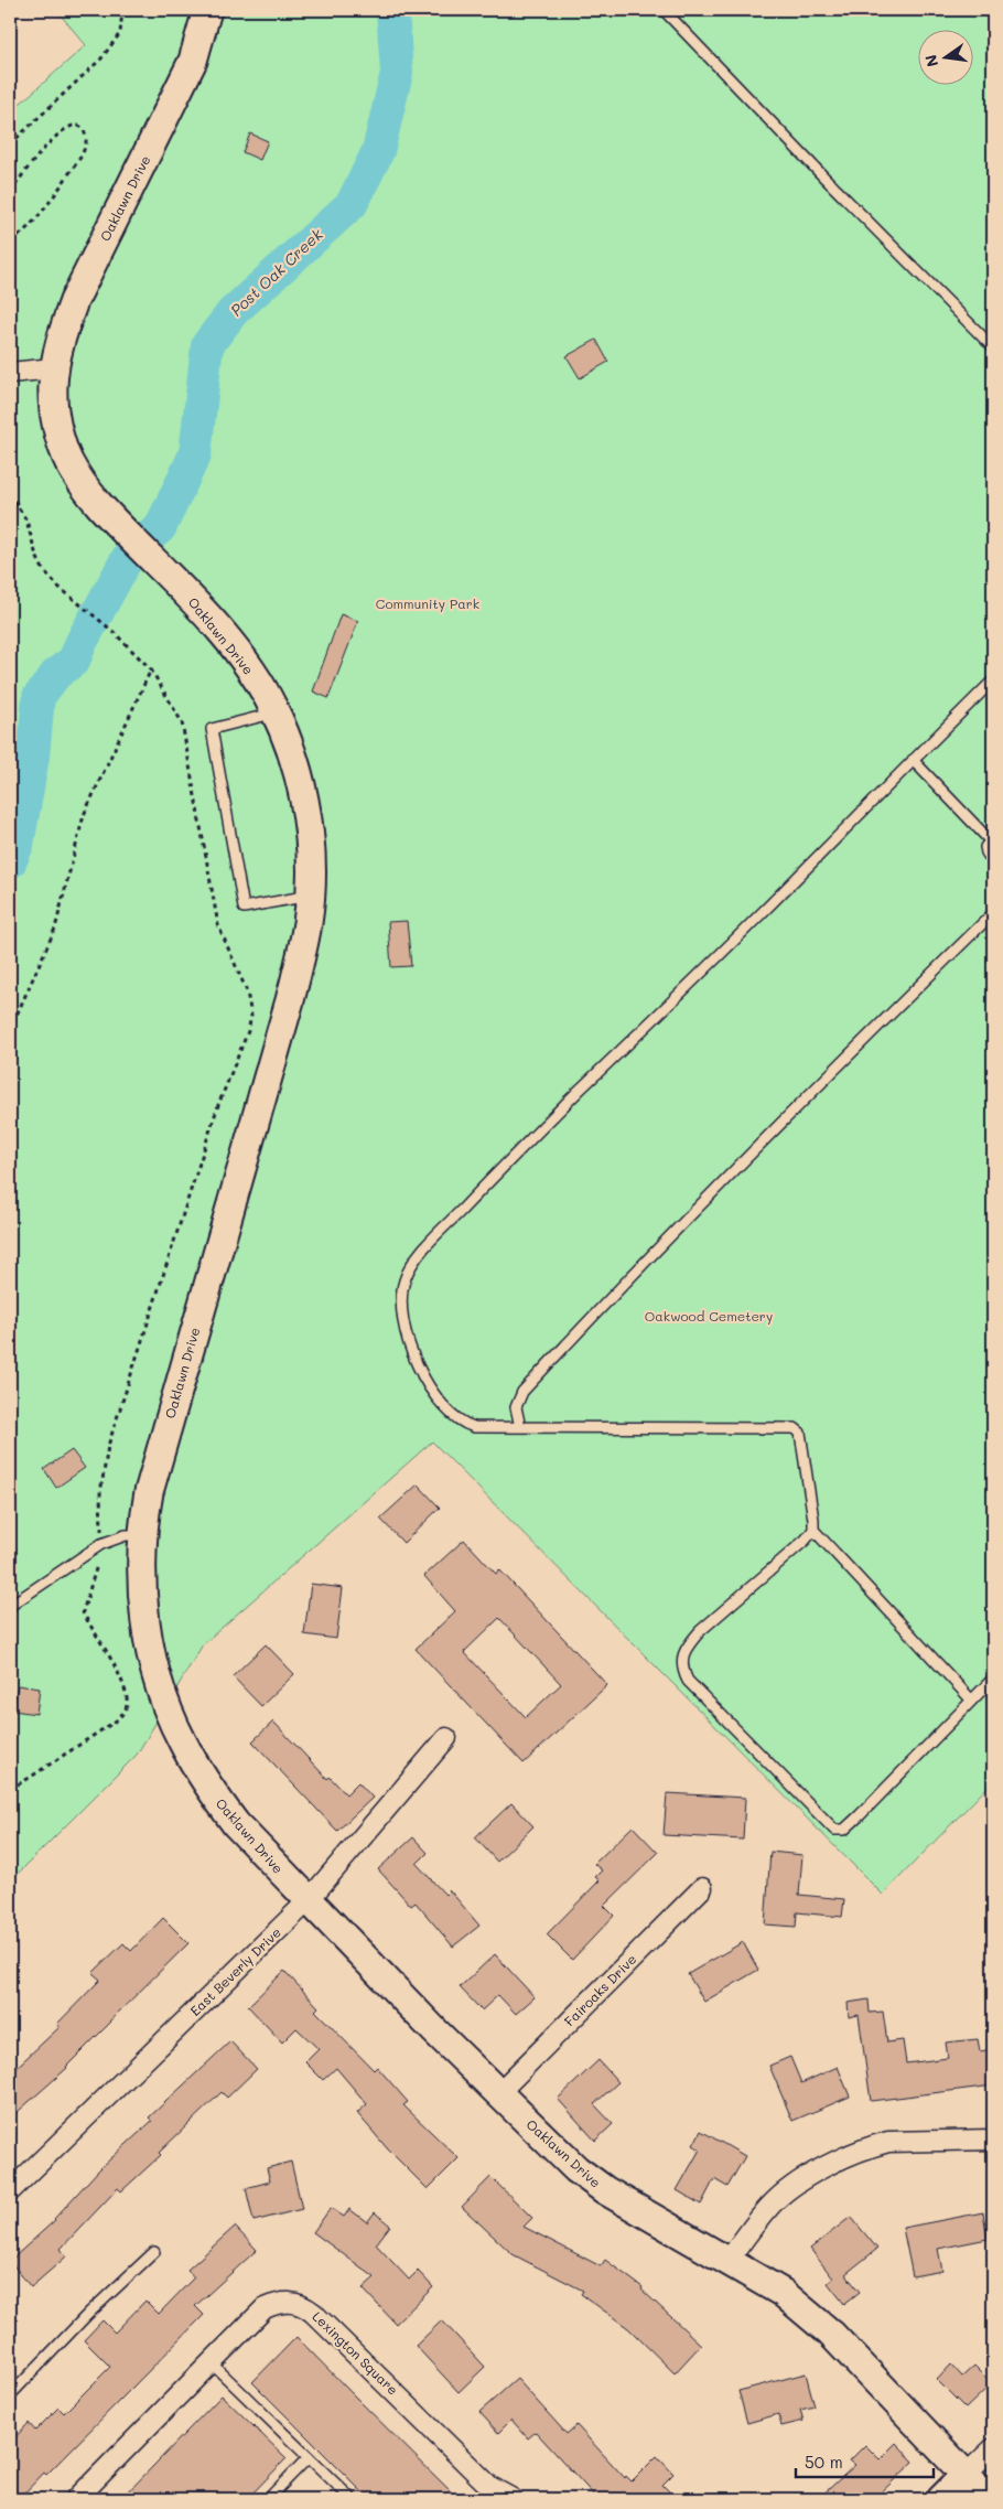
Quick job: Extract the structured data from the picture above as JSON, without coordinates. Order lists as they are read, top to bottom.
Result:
{
  "streets": {
    "street": [
      "Oaklawn Drive",
      "East Beverly Drive",
      "Fairoaks Drive",
      "Lexington Square"
    ]
  },
  "crossings": [
    ["Oaklawn Drive", "East Beverly Drive"],
    ["Oaklawn Drive", "Fairoaks Drive"]
  ],
  "water": ["Post Oak Creek"],
  "parks": ["Community Park", "Oakwood Cemetery"],
  "scale_bar": "50 m",
  "north": "left"
}
